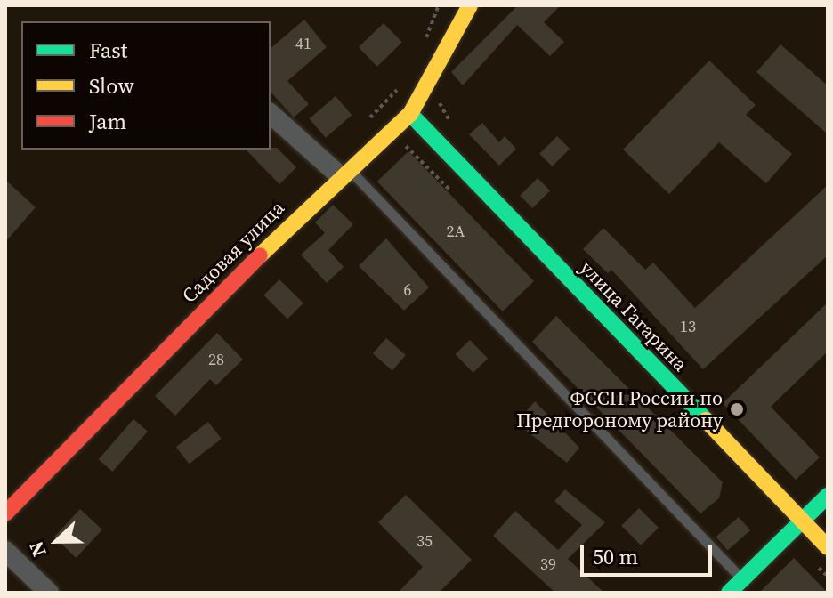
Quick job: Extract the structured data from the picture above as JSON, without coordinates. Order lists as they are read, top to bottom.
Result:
{
  "streets": {
    "street": ["Садовая улица", "улица Гагарина"]
  },
  "crossings": [
    ["Садовая улица", "улица Гагарина"]
  ],
  "places": ["ФССП России по Предгороному району"],
  "house_numbers": [
    "41",
    "2А",
    "6",
    "13",
    "28",
    "35",
    "39"
  ],
  "legend": ["Fast", "Slow", "Jam"],
  "scale_bar": "50 m",
  "north": "left"
}
